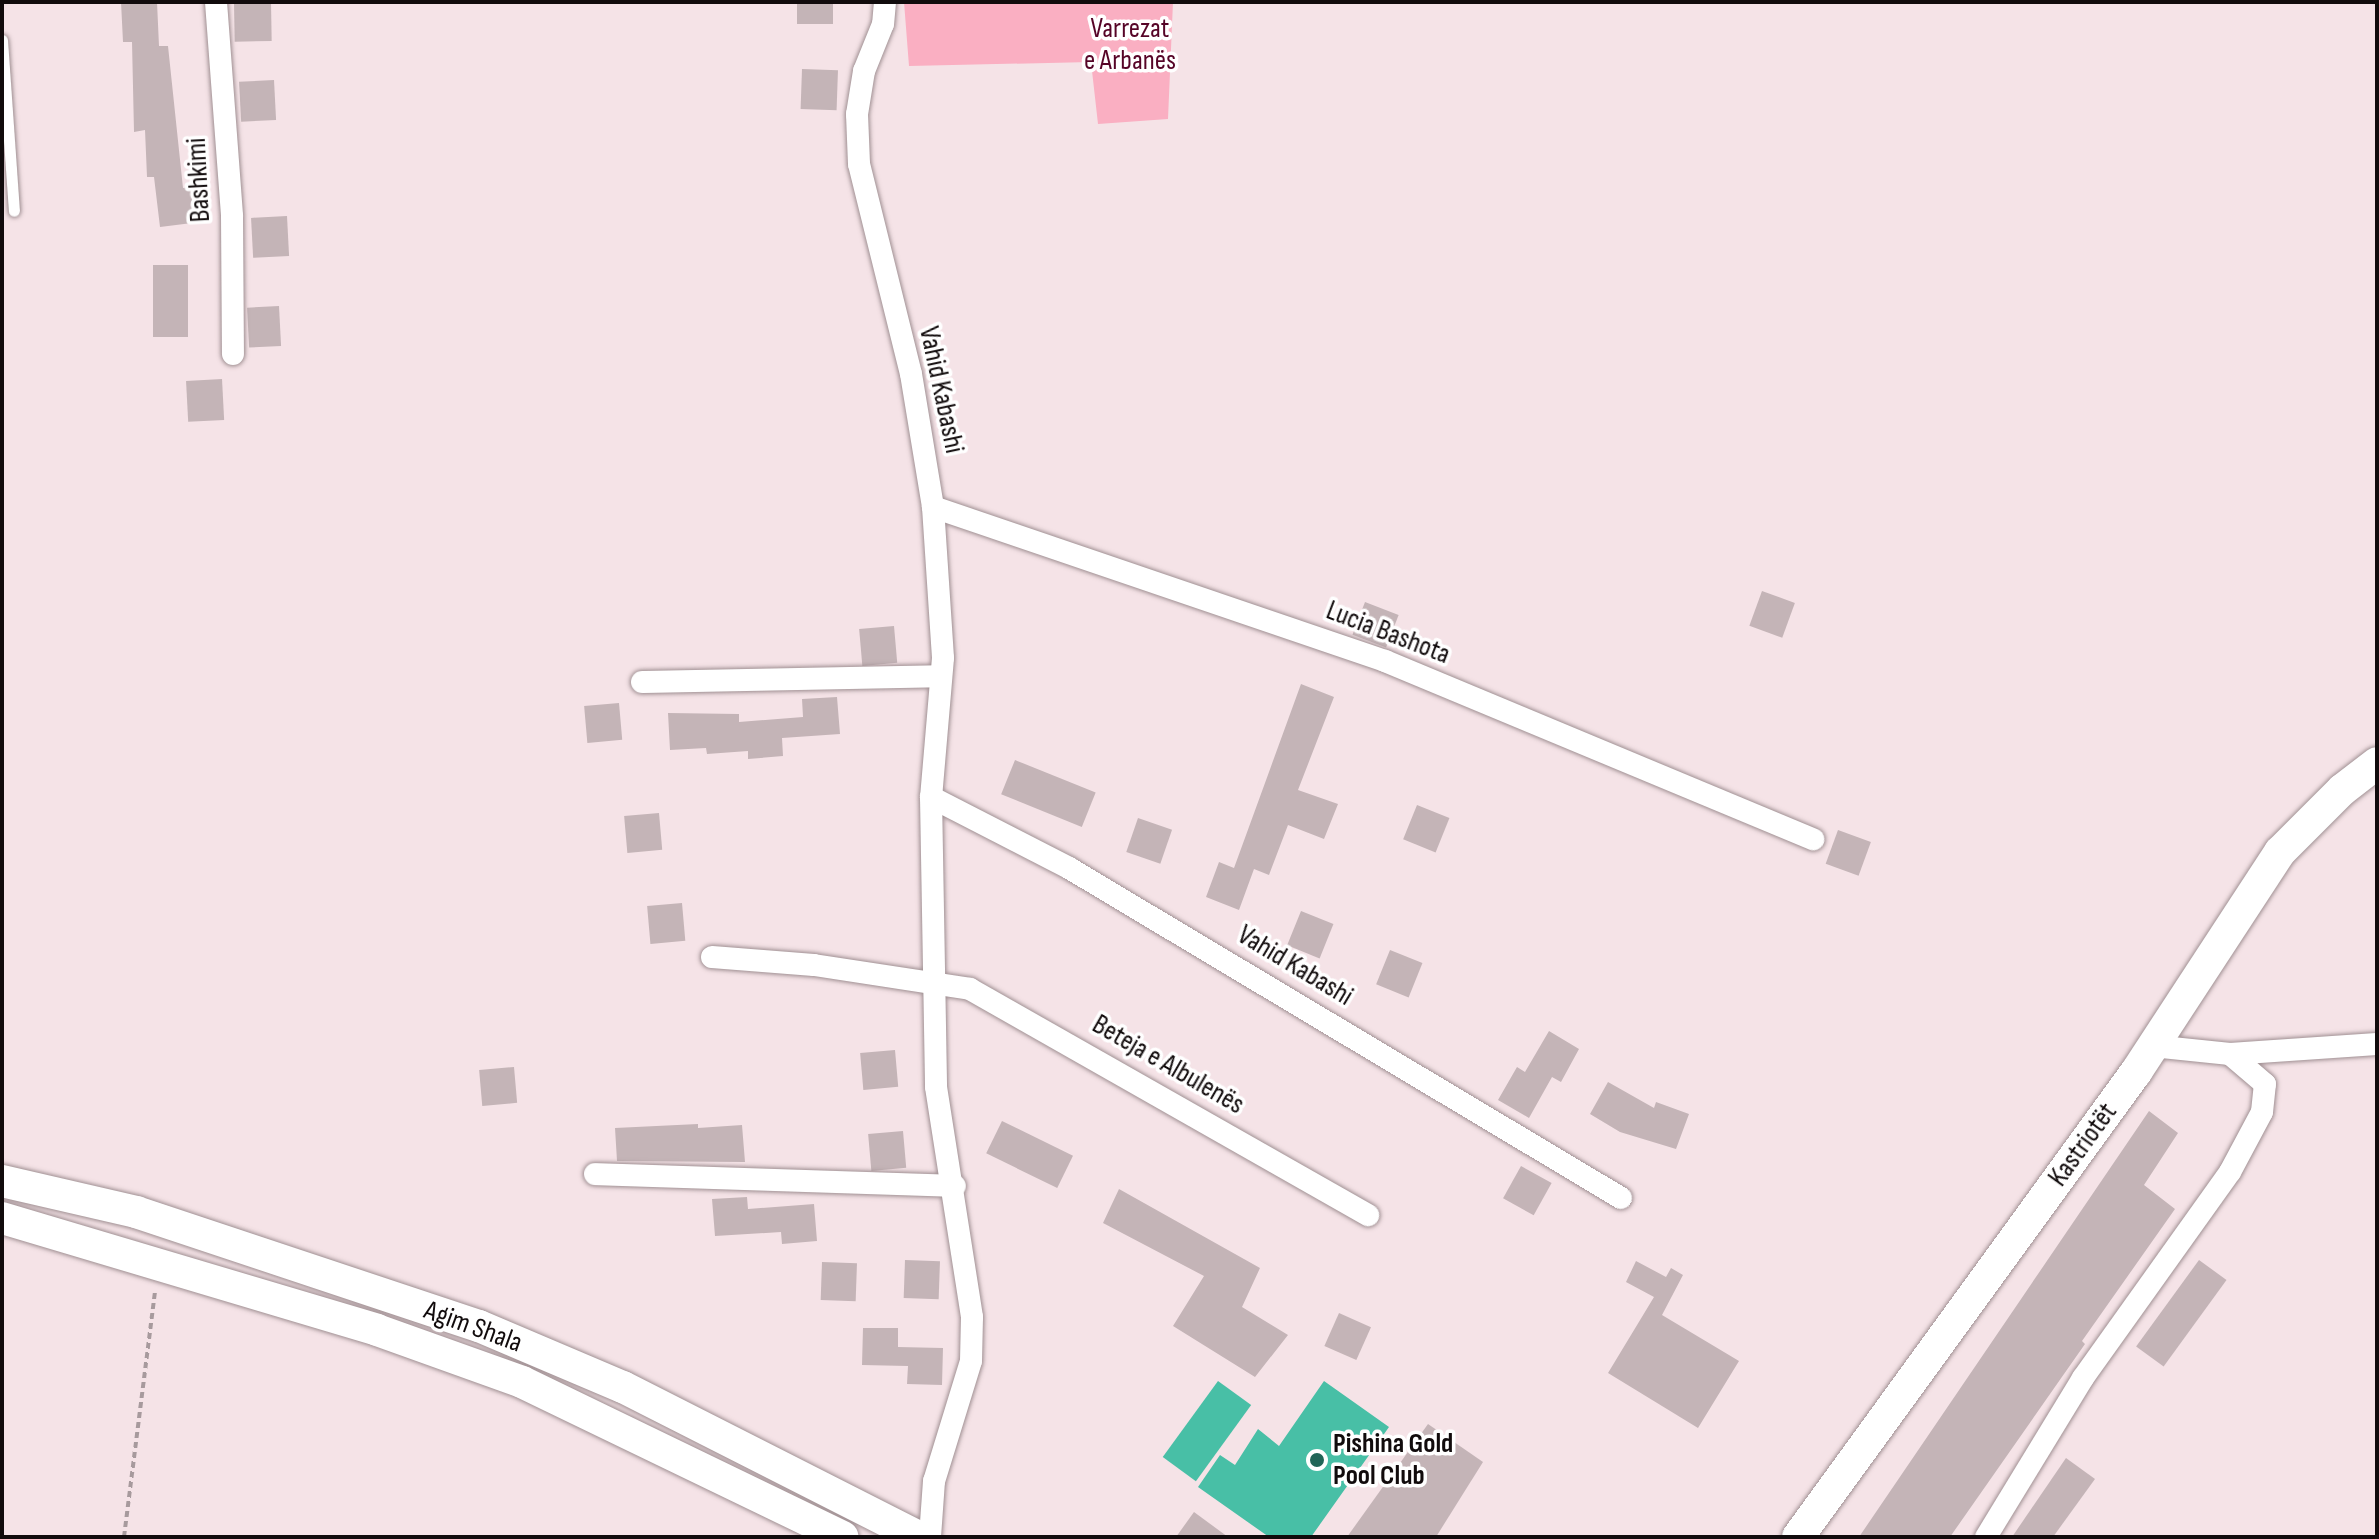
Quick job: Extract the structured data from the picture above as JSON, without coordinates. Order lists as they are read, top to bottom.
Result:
{
  "streets": {
    "main road": ["Kastriotët", "Agim Shala"],
    "street": [
      "Bashkimi",
      "Vahid Kabashi",
      "Lucia Bashota",
      "Beteja e Albulenës"
    ]
  },
  "crossings": [
    ["Vahid Kabashi", "Lucia Bashota"],
    ["Vahid Kabashi", "Beteja e Albulenës"]
  ],
  "parks": ["Varrezat e Arbanës"],
  "places": ["Pishina Gold Pool Club"]
}
